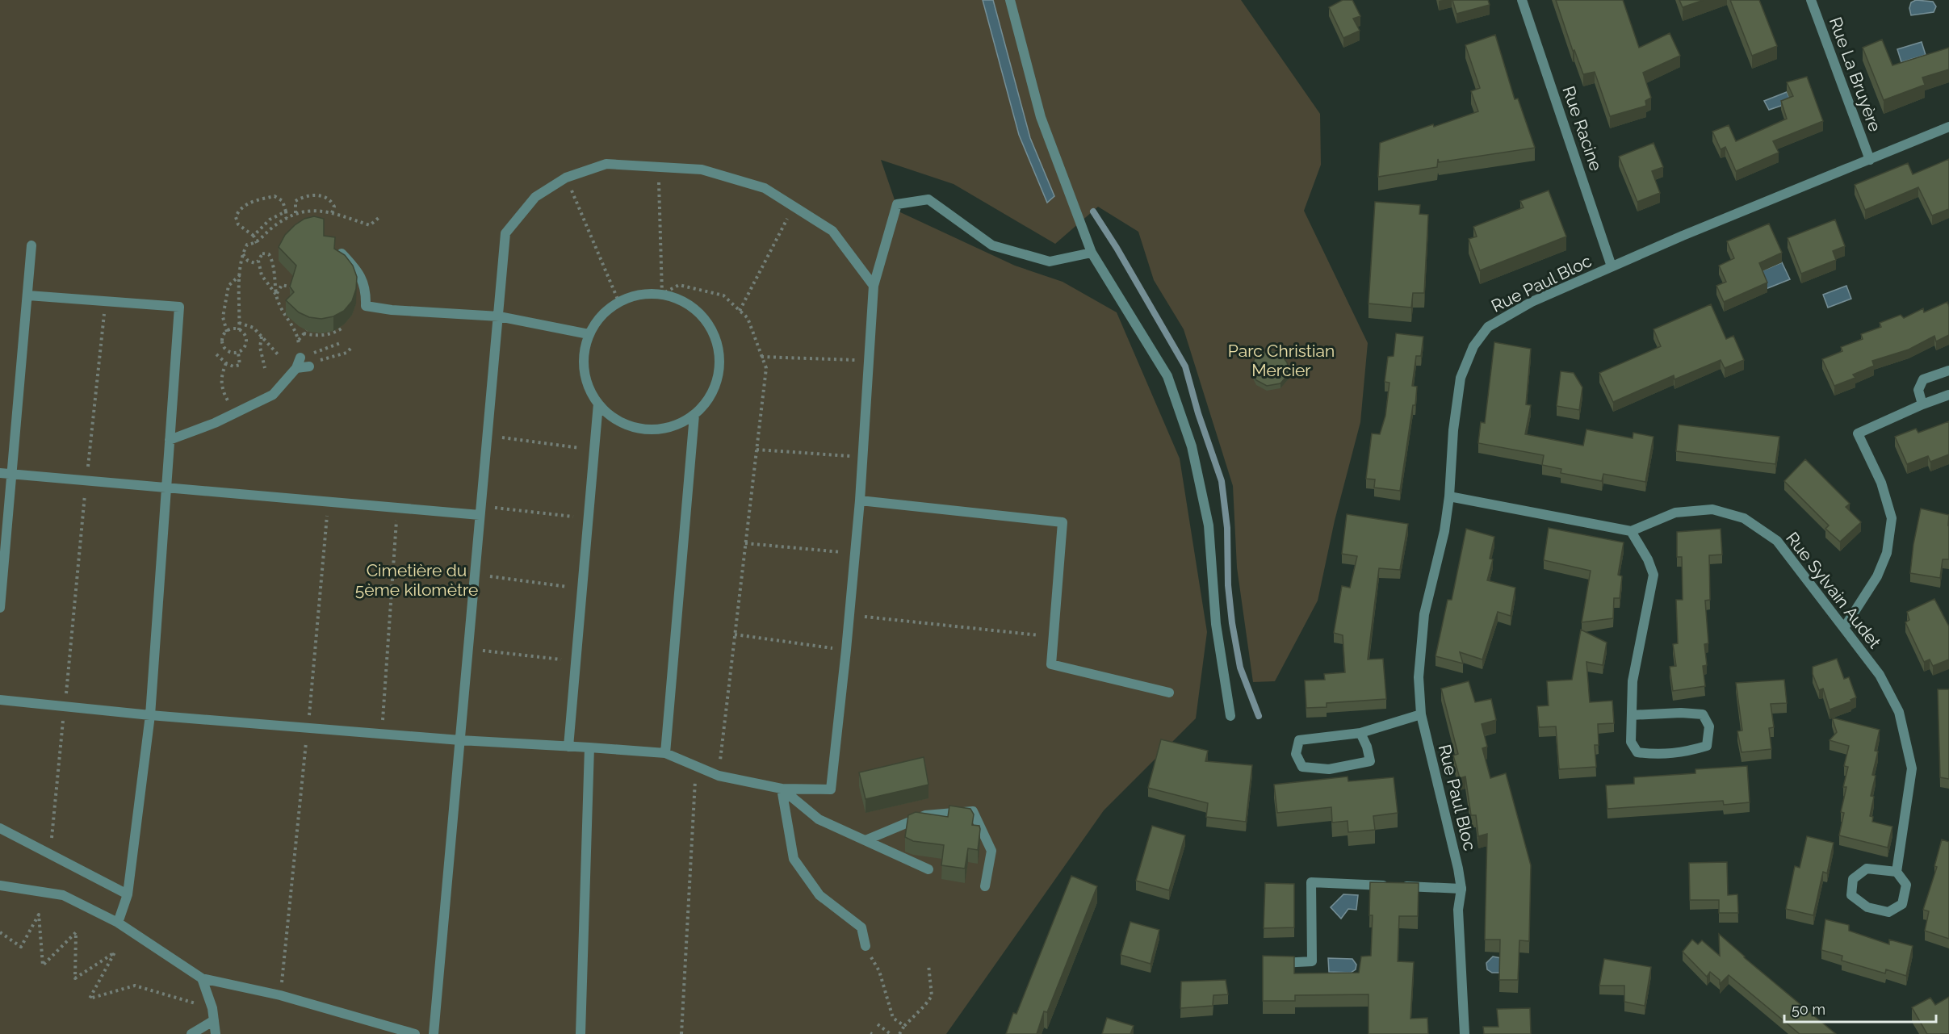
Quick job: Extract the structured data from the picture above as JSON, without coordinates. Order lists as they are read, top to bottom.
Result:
{
  "streets": {
    "street": [
      "Rue La Bruyère",
      "Rue Racine",
      "Rue Paul Bloc",
      "Rue Sylvain Audet"
    ]
  },
  "crossings": [
    ["Rue La Bruyère", "Rue Paul Bloc"],
    ["Rue Racine", "Rue Paul Bloc"]
  ],
  "parks": ["Parc Christian Mercier", "Cimetière du 5ème kilomètre"],
  "scale_bar": "50 m"
}
